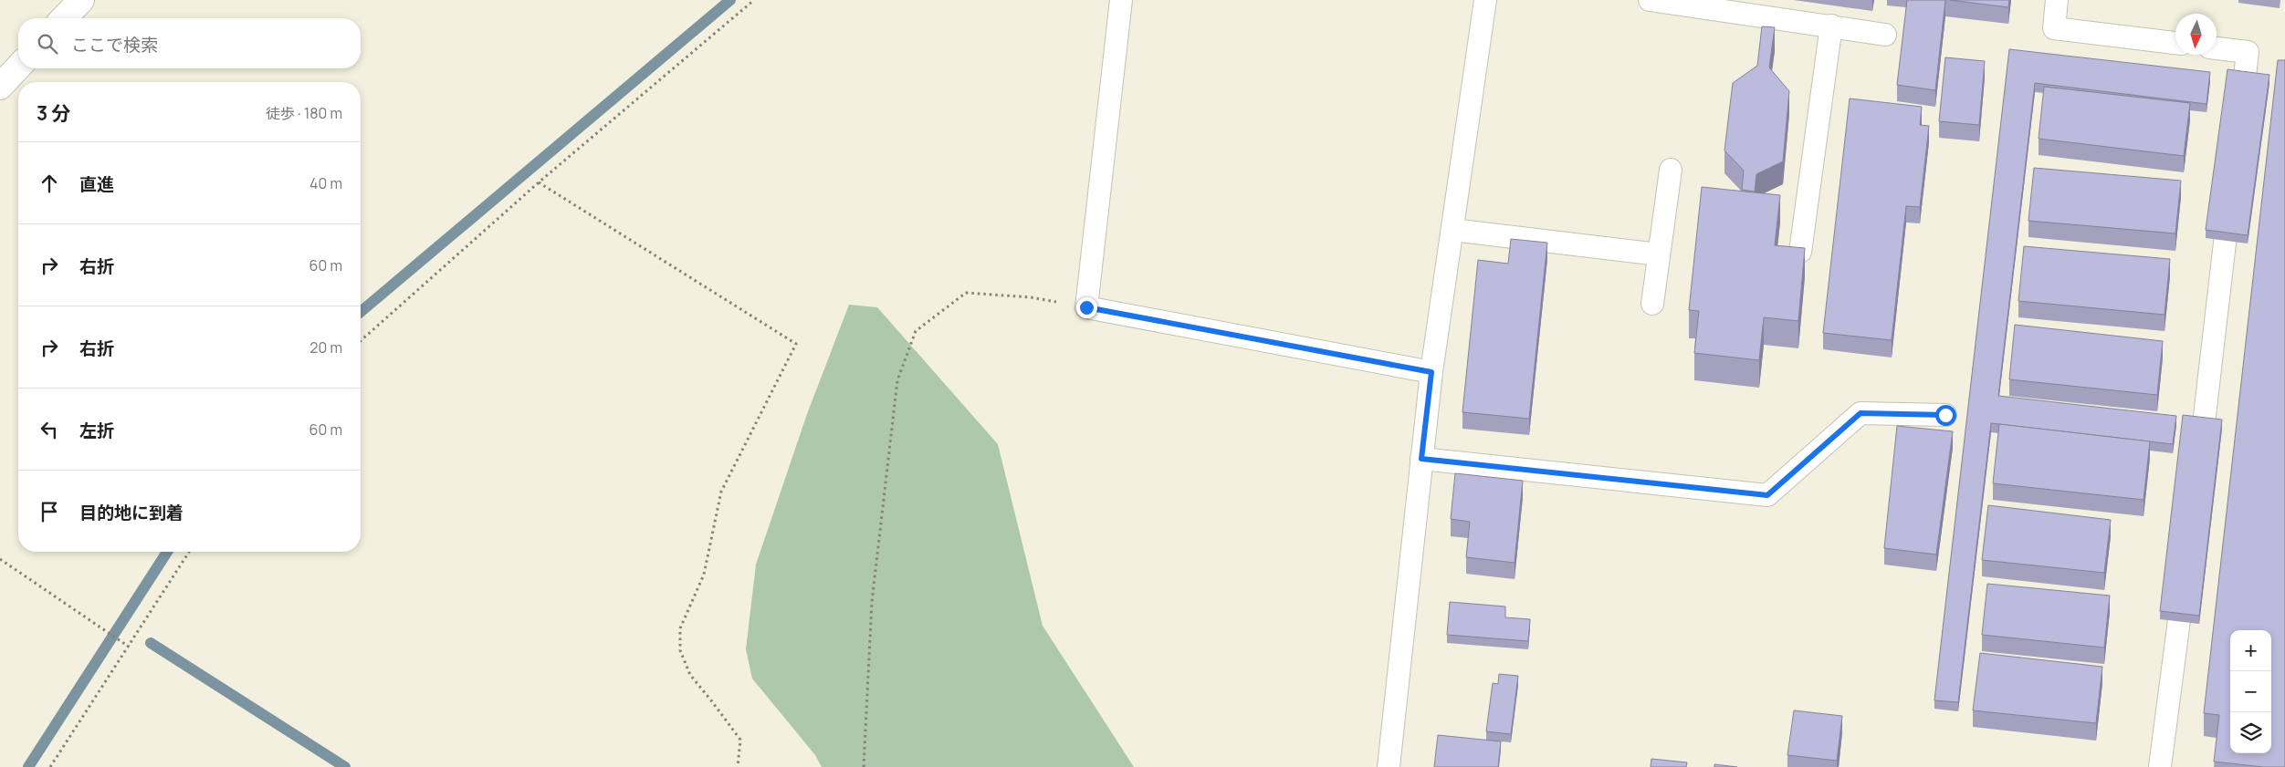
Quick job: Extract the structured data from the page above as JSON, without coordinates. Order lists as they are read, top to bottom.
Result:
{
  "north": "bottom",
  "page": {
    "search": "ここで検索",
    "heading": ["3 分", "徒歩 · 180 m"],
    "list": [
      ["直進", "40 m"],
      ["右折", "60 m"],
      ["右折", "20 m"],
      ["左折", "60 m"],
      "目的地に到着"
    ],
    "map_buttons": ["+", "−"]
  }
}
